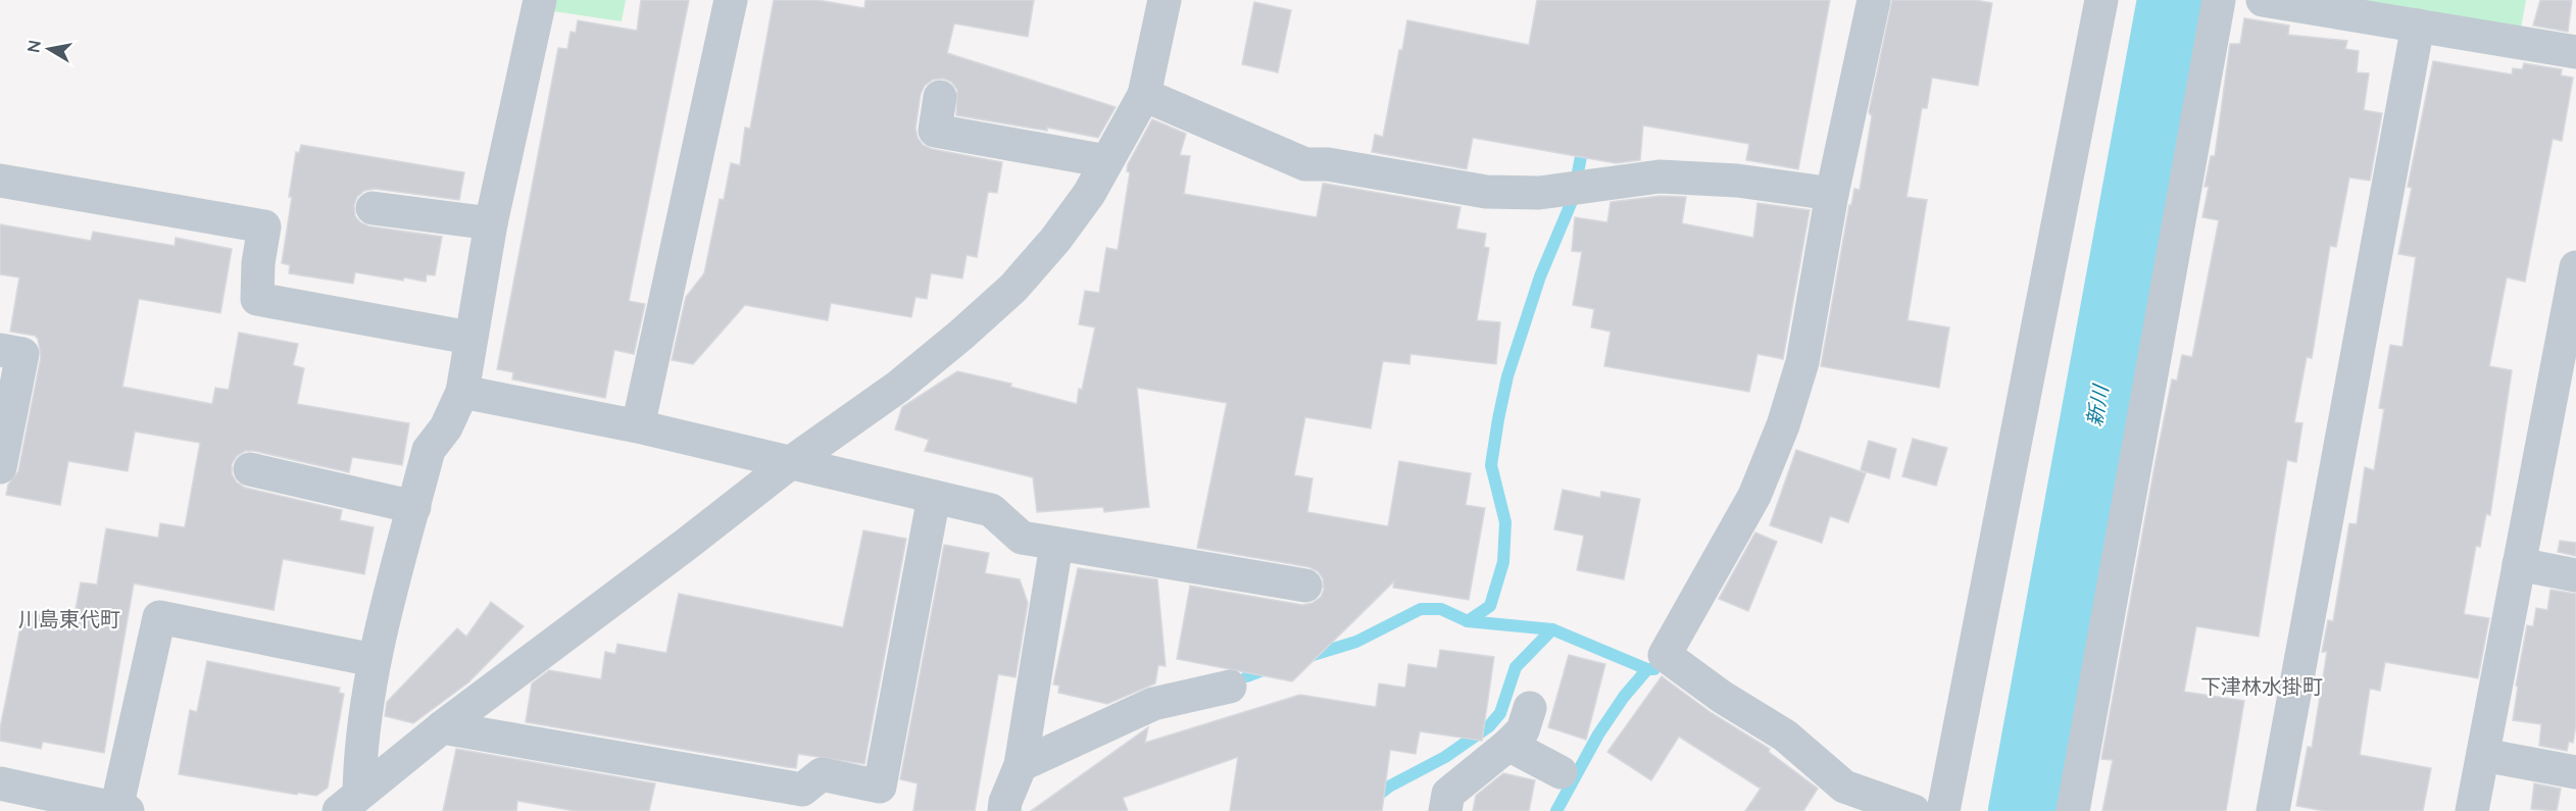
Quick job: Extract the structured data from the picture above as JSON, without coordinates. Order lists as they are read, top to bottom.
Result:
{
  "districts": ["川島東代町", "下津林水掛町"],
  "water": ["新川"],
  "north": "left"
}
